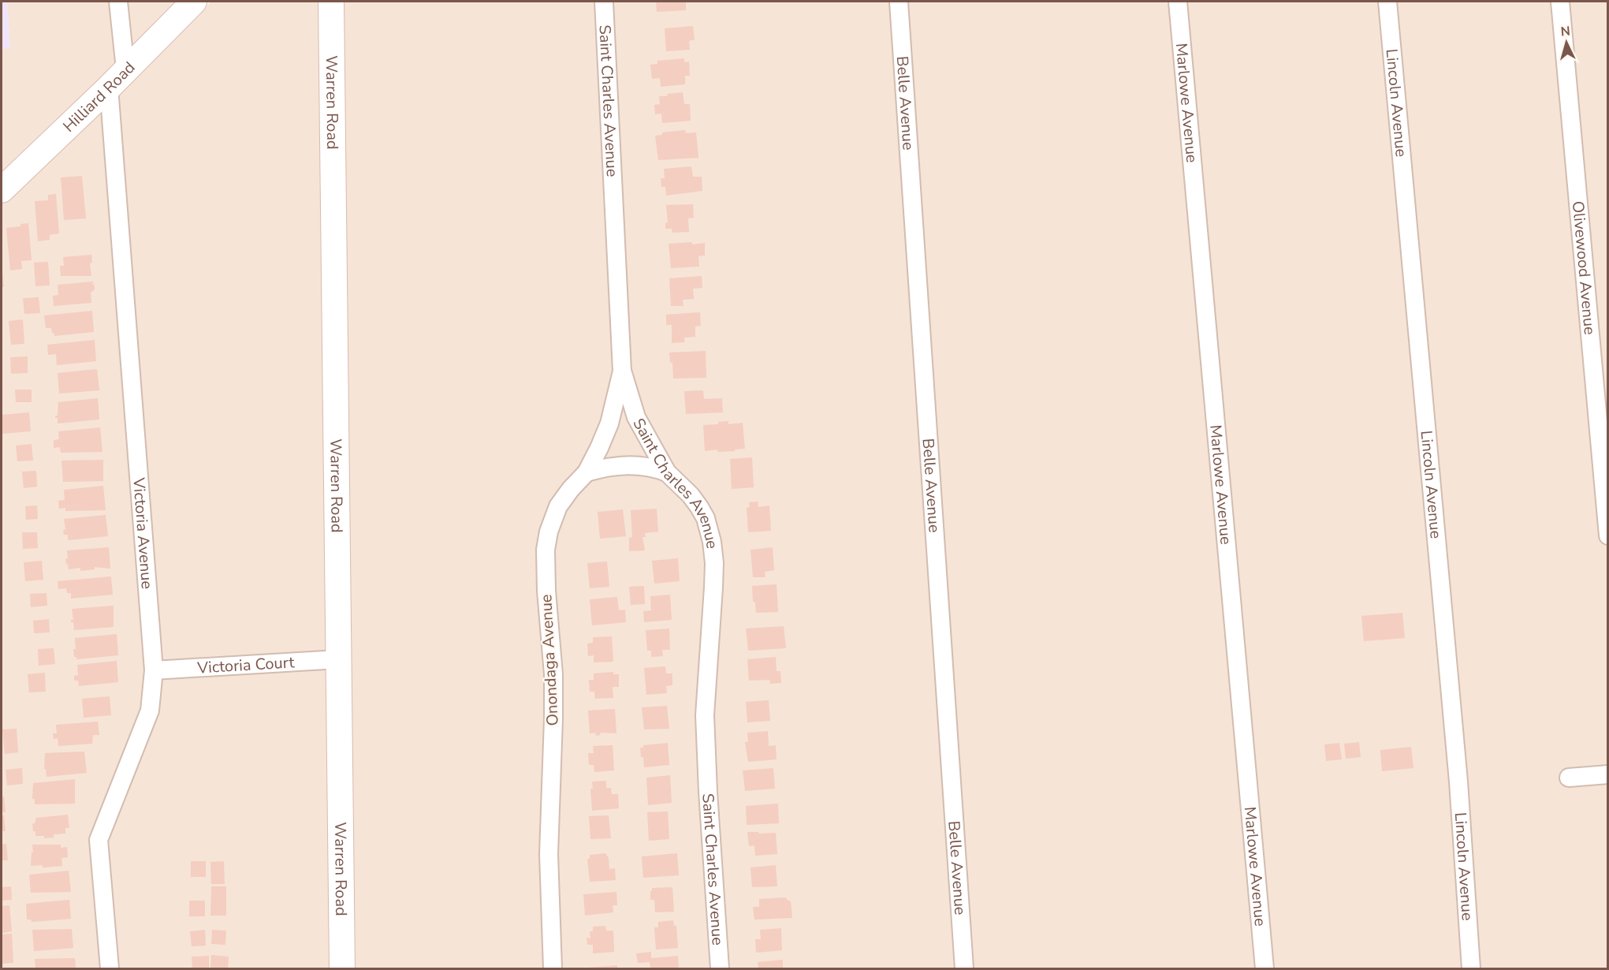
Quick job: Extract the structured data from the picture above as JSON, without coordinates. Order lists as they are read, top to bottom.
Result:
{
  "streets": {
    "main road": ["Hilliard Road", "Warren Road"],
    "street": [
      "Saint Charles Avenue",
      "Belle Avenue",
      "Marlowe Avenue",
      "Lincoln Avenue",
      "Olivewood Avenue",
      "Victoria Avenue",
      "Onondaga Avenue",
      "Victoria Court"
    ]
  },
  "crossings": [
    ["Hilliard Road", "Victoria Avenue"],
    ["Saint Charles Avenue", "Onondaga Avenue"],
    ["Warren Road", "Victoria Court"],
    ["Victoria Avenue", "Victoria Court"]
  ],
  "north": "top"
}
